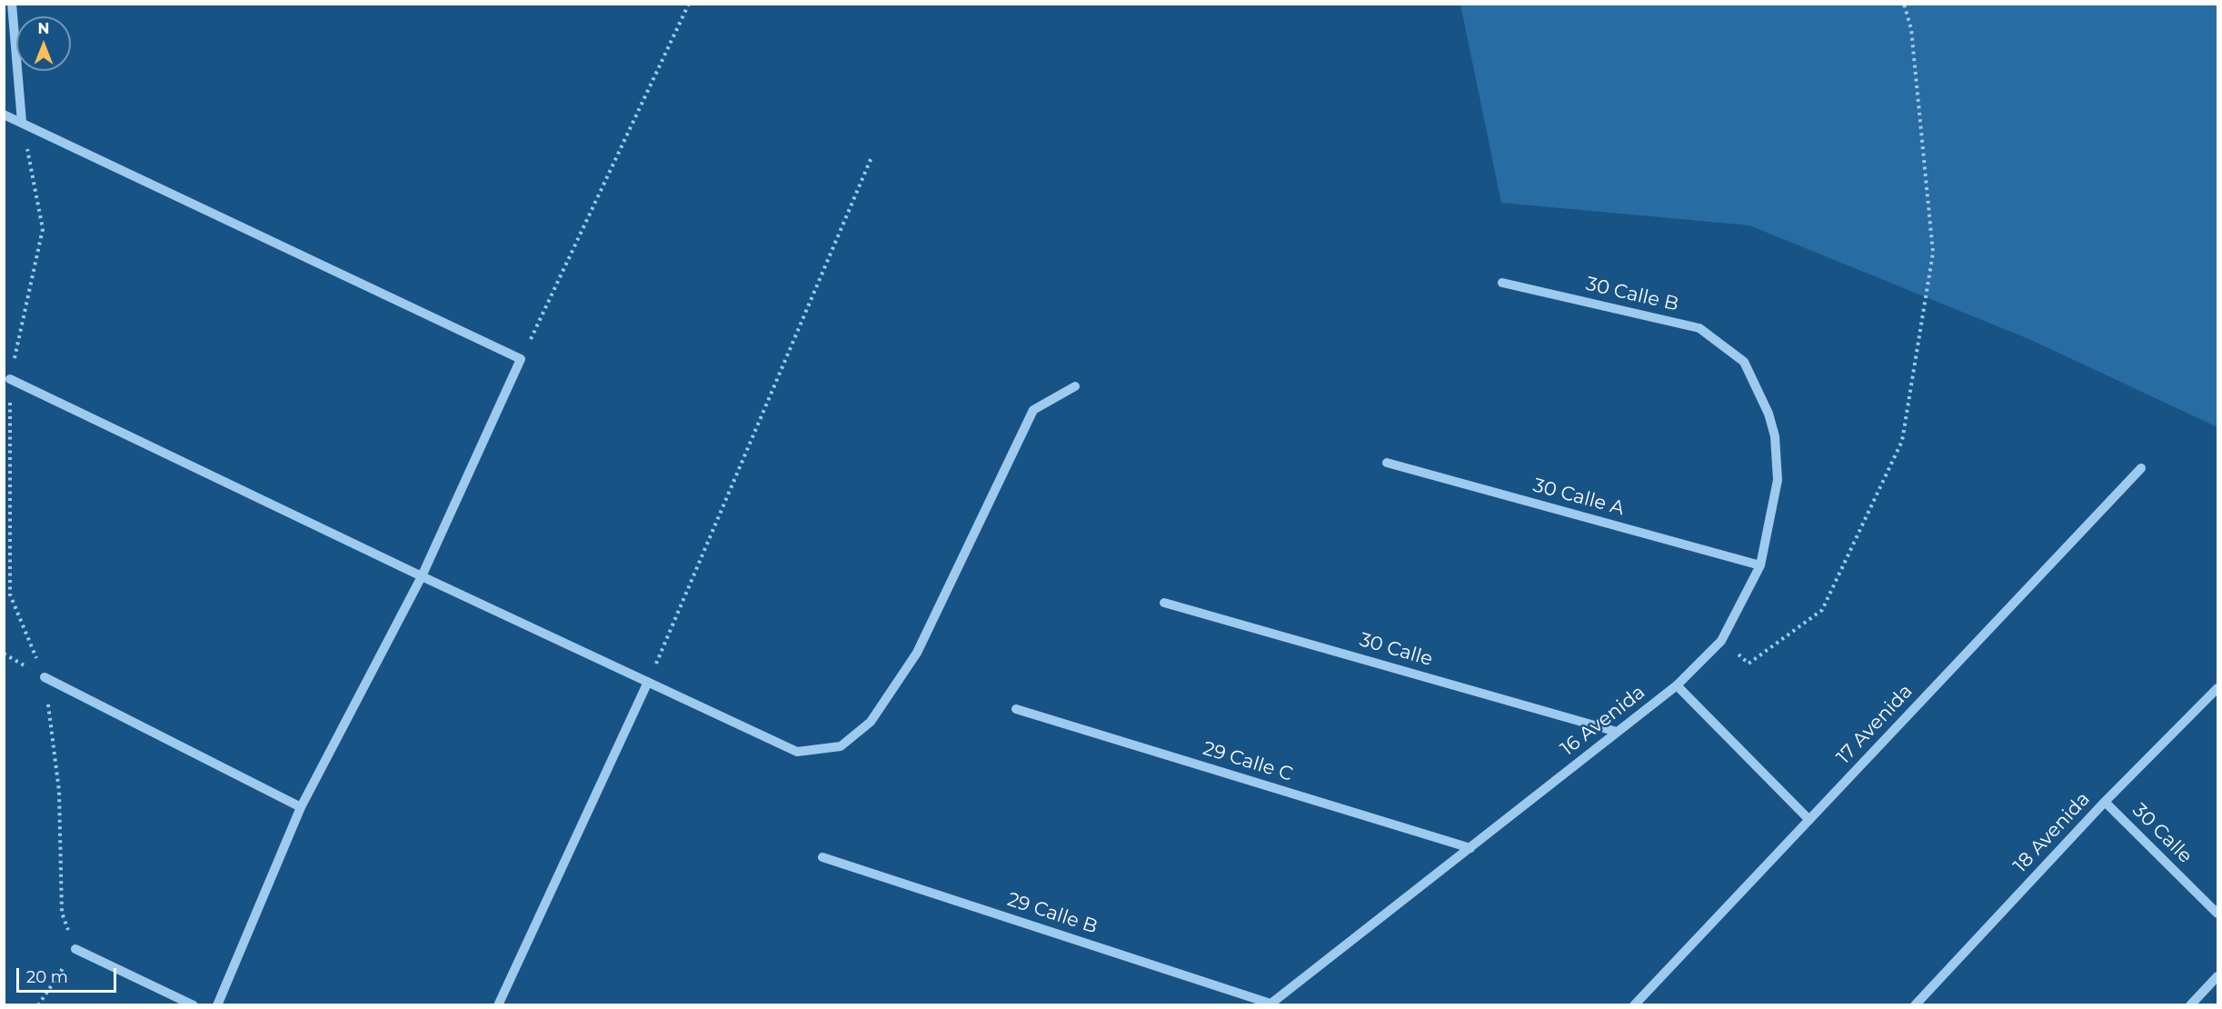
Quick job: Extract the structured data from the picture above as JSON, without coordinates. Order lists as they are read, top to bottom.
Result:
{
  "streets": {
    "street": [
      "30 Calle B",
      "30 Calle A",
      "30 Calle",
      "16 Avenida",
      "17 Avenida",
      "29 Calle C",
      "18 Avenida",
      "29 Calle B"
    ]
  },
  "crossings": [
    ["30 Calle B", "16 Avenida"],
    ["30 Calle A", "16 Avenida"],
    ["30 Calle", "16 Avenida"],
    ["30 Calle", "18 Avenida"],
    ["16 Avenida", "29 Calle C"],
    ["16 Avenida", "29 Calle B"]
  ],
  "scale_bar": "20 m",
  "north": "top"
}
